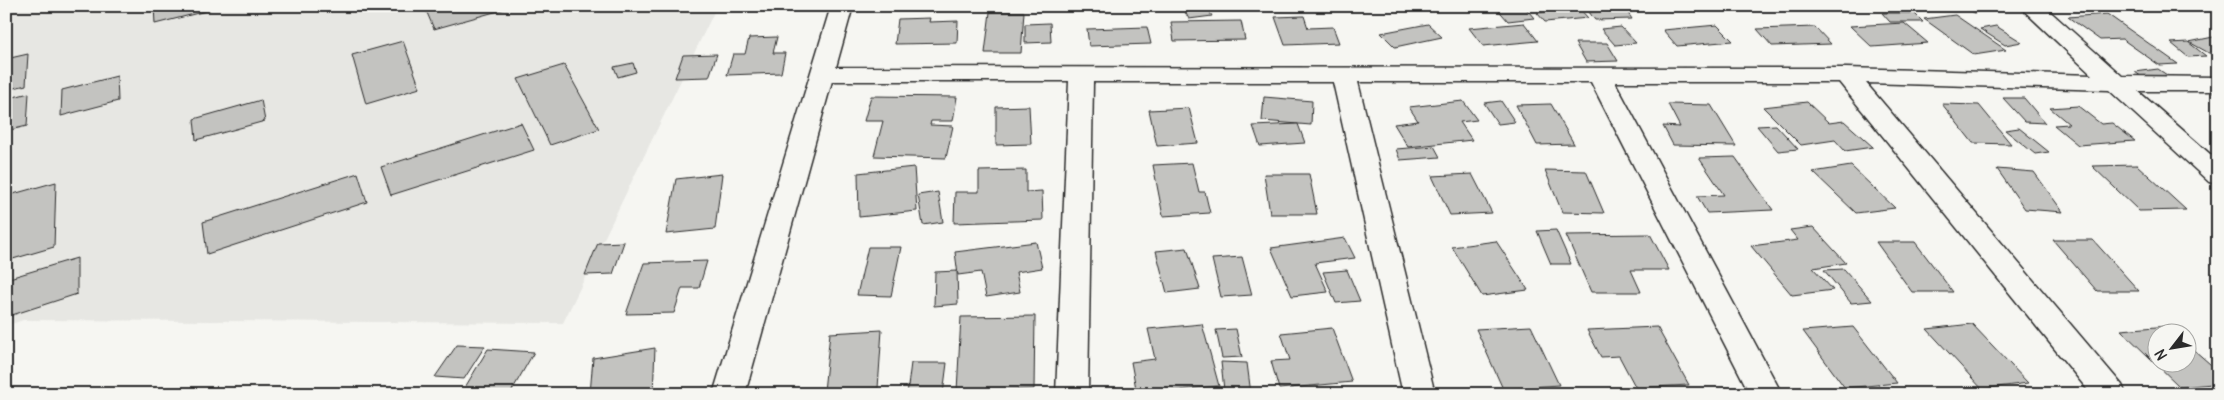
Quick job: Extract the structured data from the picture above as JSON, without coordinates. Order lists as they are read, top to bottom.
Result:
{
  "north": "bottom left"
}
